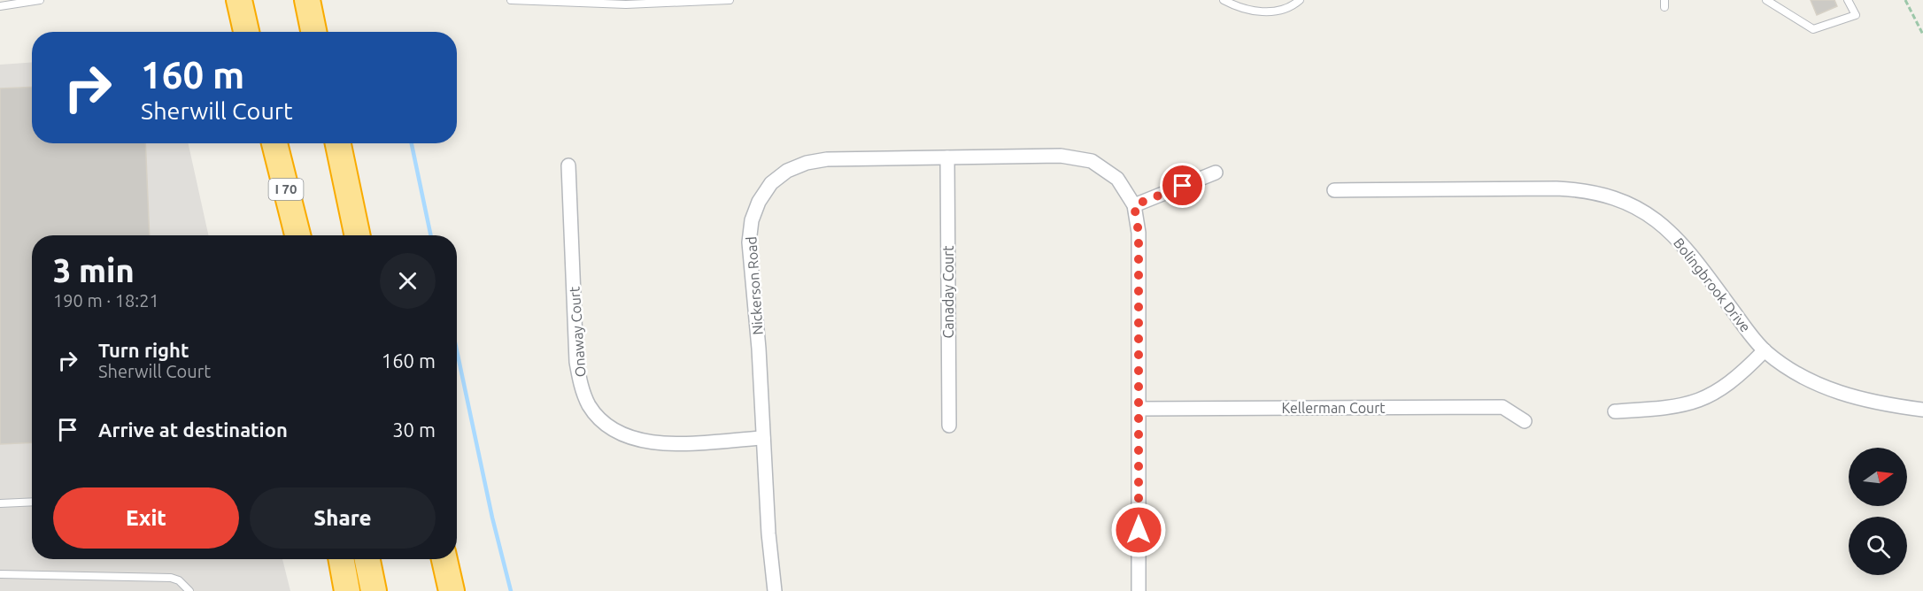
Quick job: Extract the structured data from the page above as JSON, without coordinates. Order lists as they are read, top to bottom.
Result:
{
  "streets": {
    "highway": ["I 70"],
    "street": [
      "Bolingbrook Drive",
      "Nickerson Road",
      "Canaday Court",
      "Onaway Court",
      "Kellerman Court"
    ]
  },
  "crossings": [
    ["Nickerson Road", "Canaday Court"],
    ["Nickerson Road", "Onaway Court"]
  ],
  "north": "right",
  "page": {
    "turn": ["160 m", "Sherwill Court"],
    "heading": ["3 min", "190 m · 18:21"],
    "list": [
      {
        "name": "Turn right",
        "note": "Sherwill Court",
        "value": "160 m"
      },
      {
        "name": "Arrive at destination",
        "value": "30 m"
      }
    ],
    "buttons": ["Exit", "Share"]
  }
}
